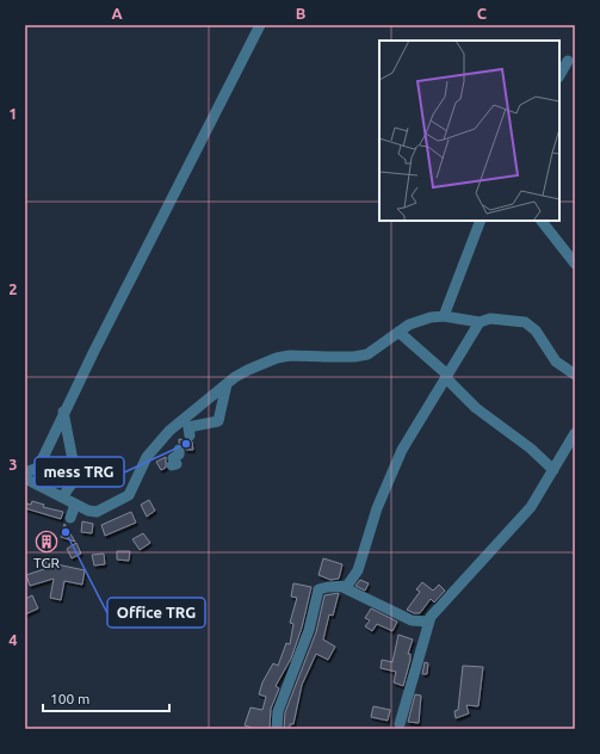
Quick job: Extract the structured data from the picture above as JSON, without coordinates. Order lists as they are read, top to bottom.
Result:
{
  "places": {
    "other": ["mess TRG", "Office TRG"],
    "building": ["TGR"]
  },
  "scale_bar": "100 m",
  "grid": {
    "columns": ["A", "B", "C"],
    "rows": [
      "1",
      "2",
      "3",
      "4"
    ]
  }
}
